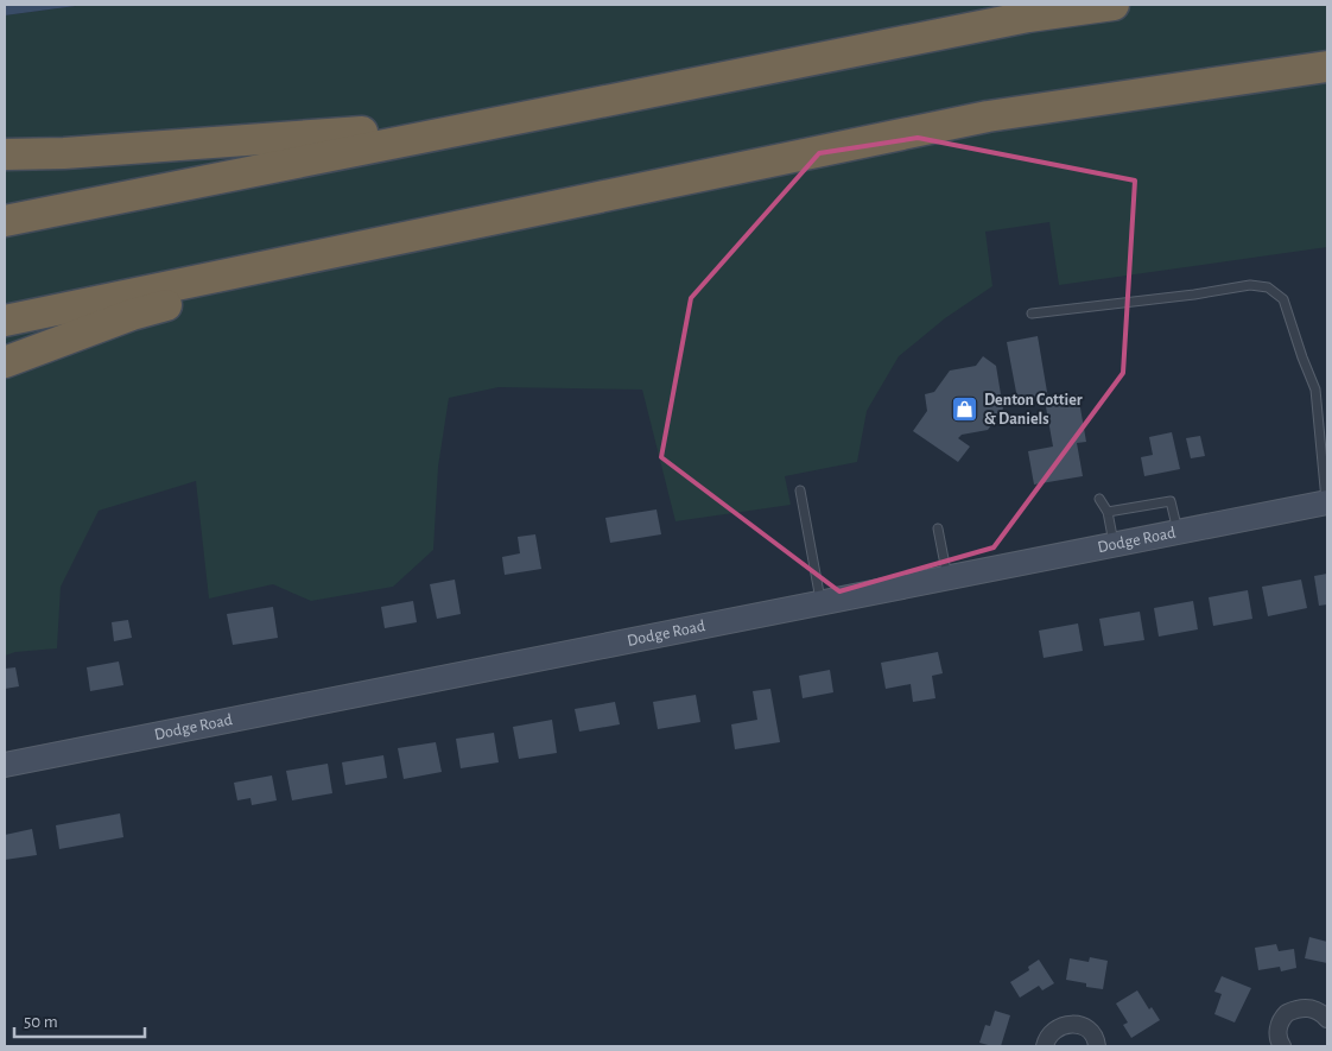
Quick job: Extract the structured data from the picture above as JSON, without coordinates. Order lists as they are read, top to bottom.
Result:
{
  "streets": {
    "street": ["Dodge Road"]
  },
  "places": {
    "shop": ["Denton Cottier & Daniels"]
  },
  "scale_bar": "50 m"
}
